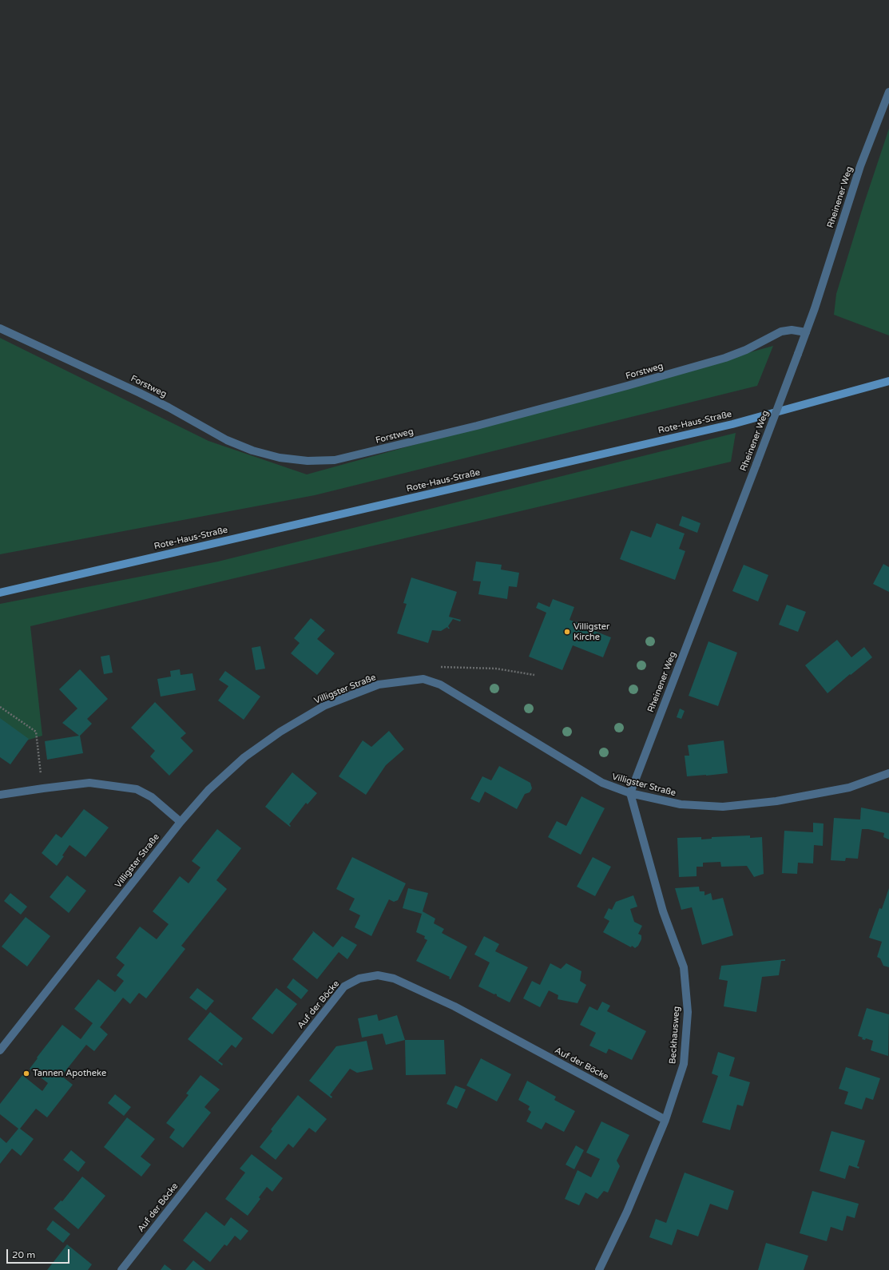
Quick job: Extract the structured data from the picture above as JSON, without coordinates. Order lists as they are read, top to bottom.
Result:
{
  "streets": {
    "main road": ["Rote-Haus-Straße"],
    "street": [
      "Rheinener Weg",
      "Forstweg",
      "Villigster Straße",
      "Auf der Böcke",
      "Beckhausweg"
    ]
  },
  "crossings": [
    ["Rheinener Weg", "Forstweg"],
    ["Rheinener Weg", "Villigster Straße"],
    ["Rheinener Weg", "Beckhausweg"],
    ["Villigster Straße", "Beckhausweg"],
    ["Auf der Böcke", "Beckhausweg"]
  ],
  "places": ["Villigster Kirche", "Tannen Apotheke"],
  "scale_bar": "20 m"
}
